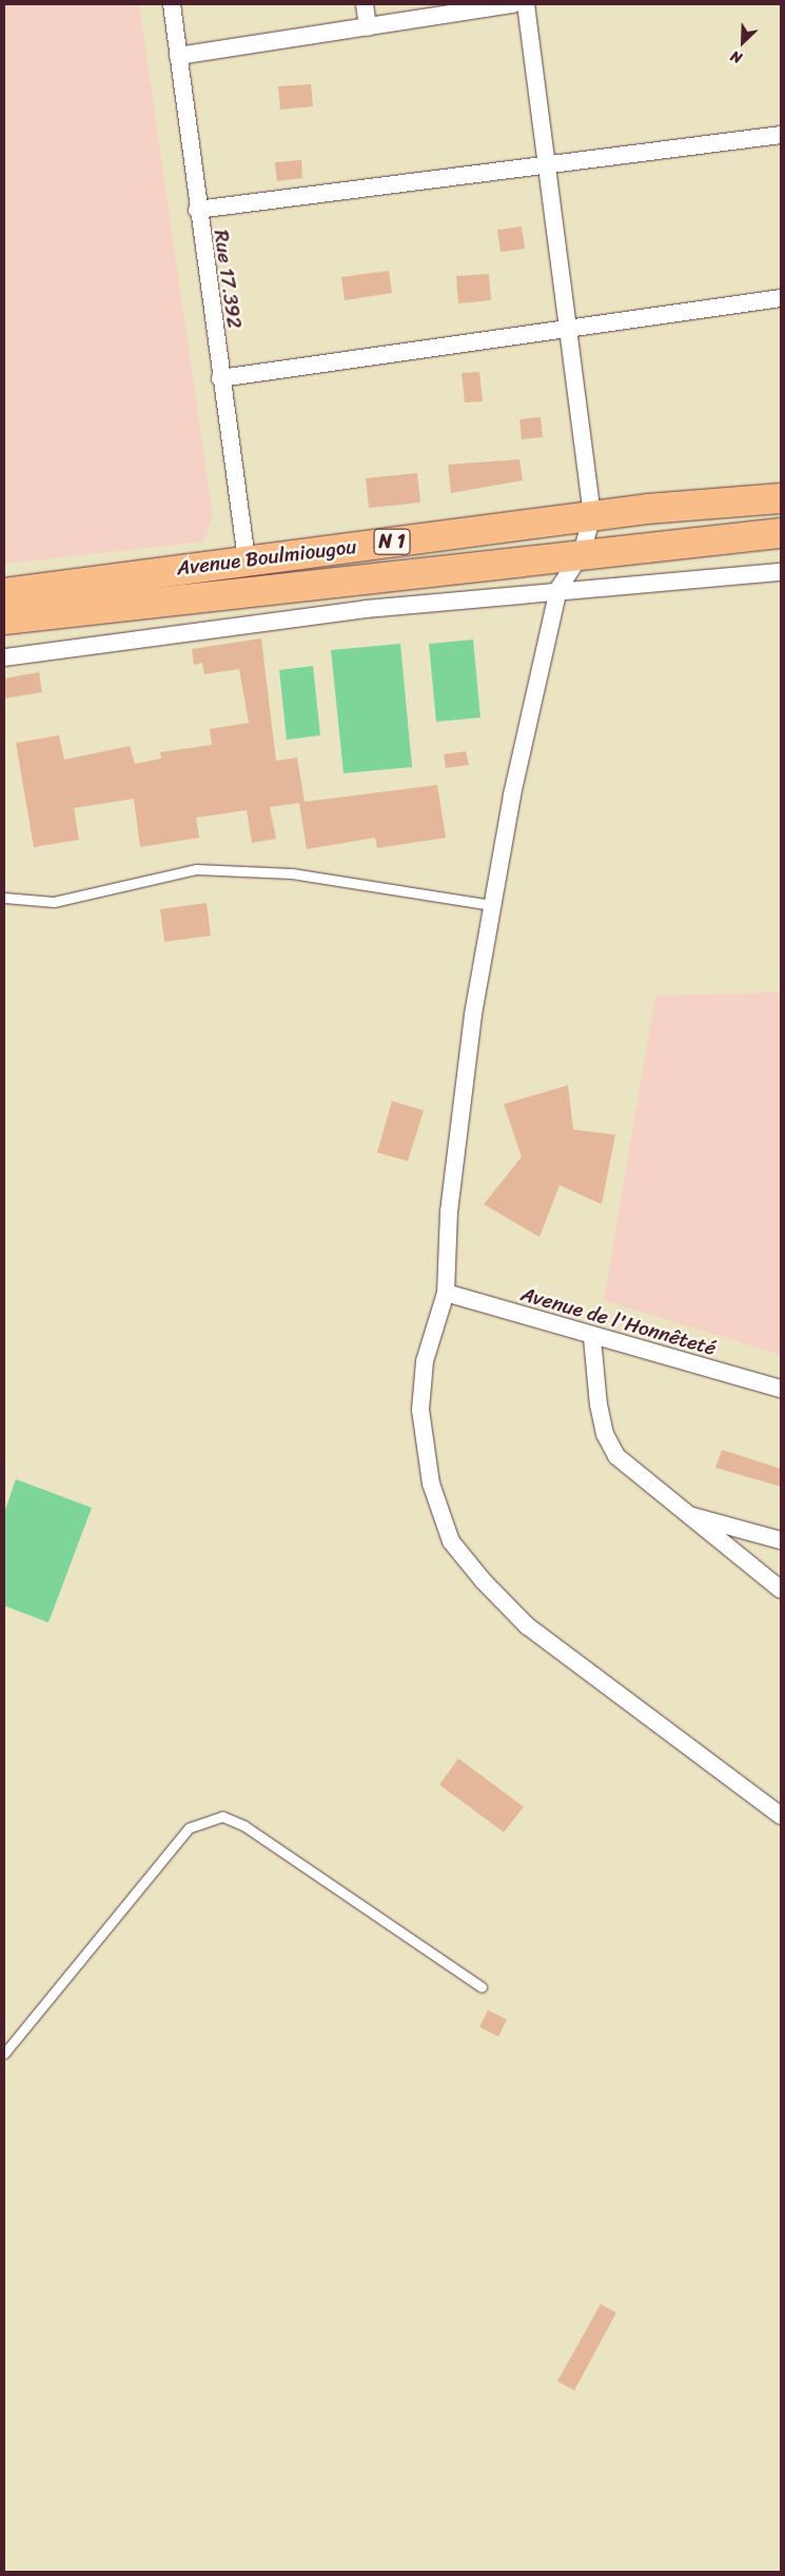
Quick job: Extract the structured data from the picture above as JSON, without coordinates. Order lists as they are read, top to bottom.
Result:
{
  "streets": {
    "highway": ["N 1", "Avenue Boulmiougou"],
    "street": ["Rue 17.392", "Avenue de l'Honnêteté"]
  },
  "crossings": [
    ["Rue 17.392", "Avenue Boulmiougou"]
  ],
  "north": "bottom left"
}
